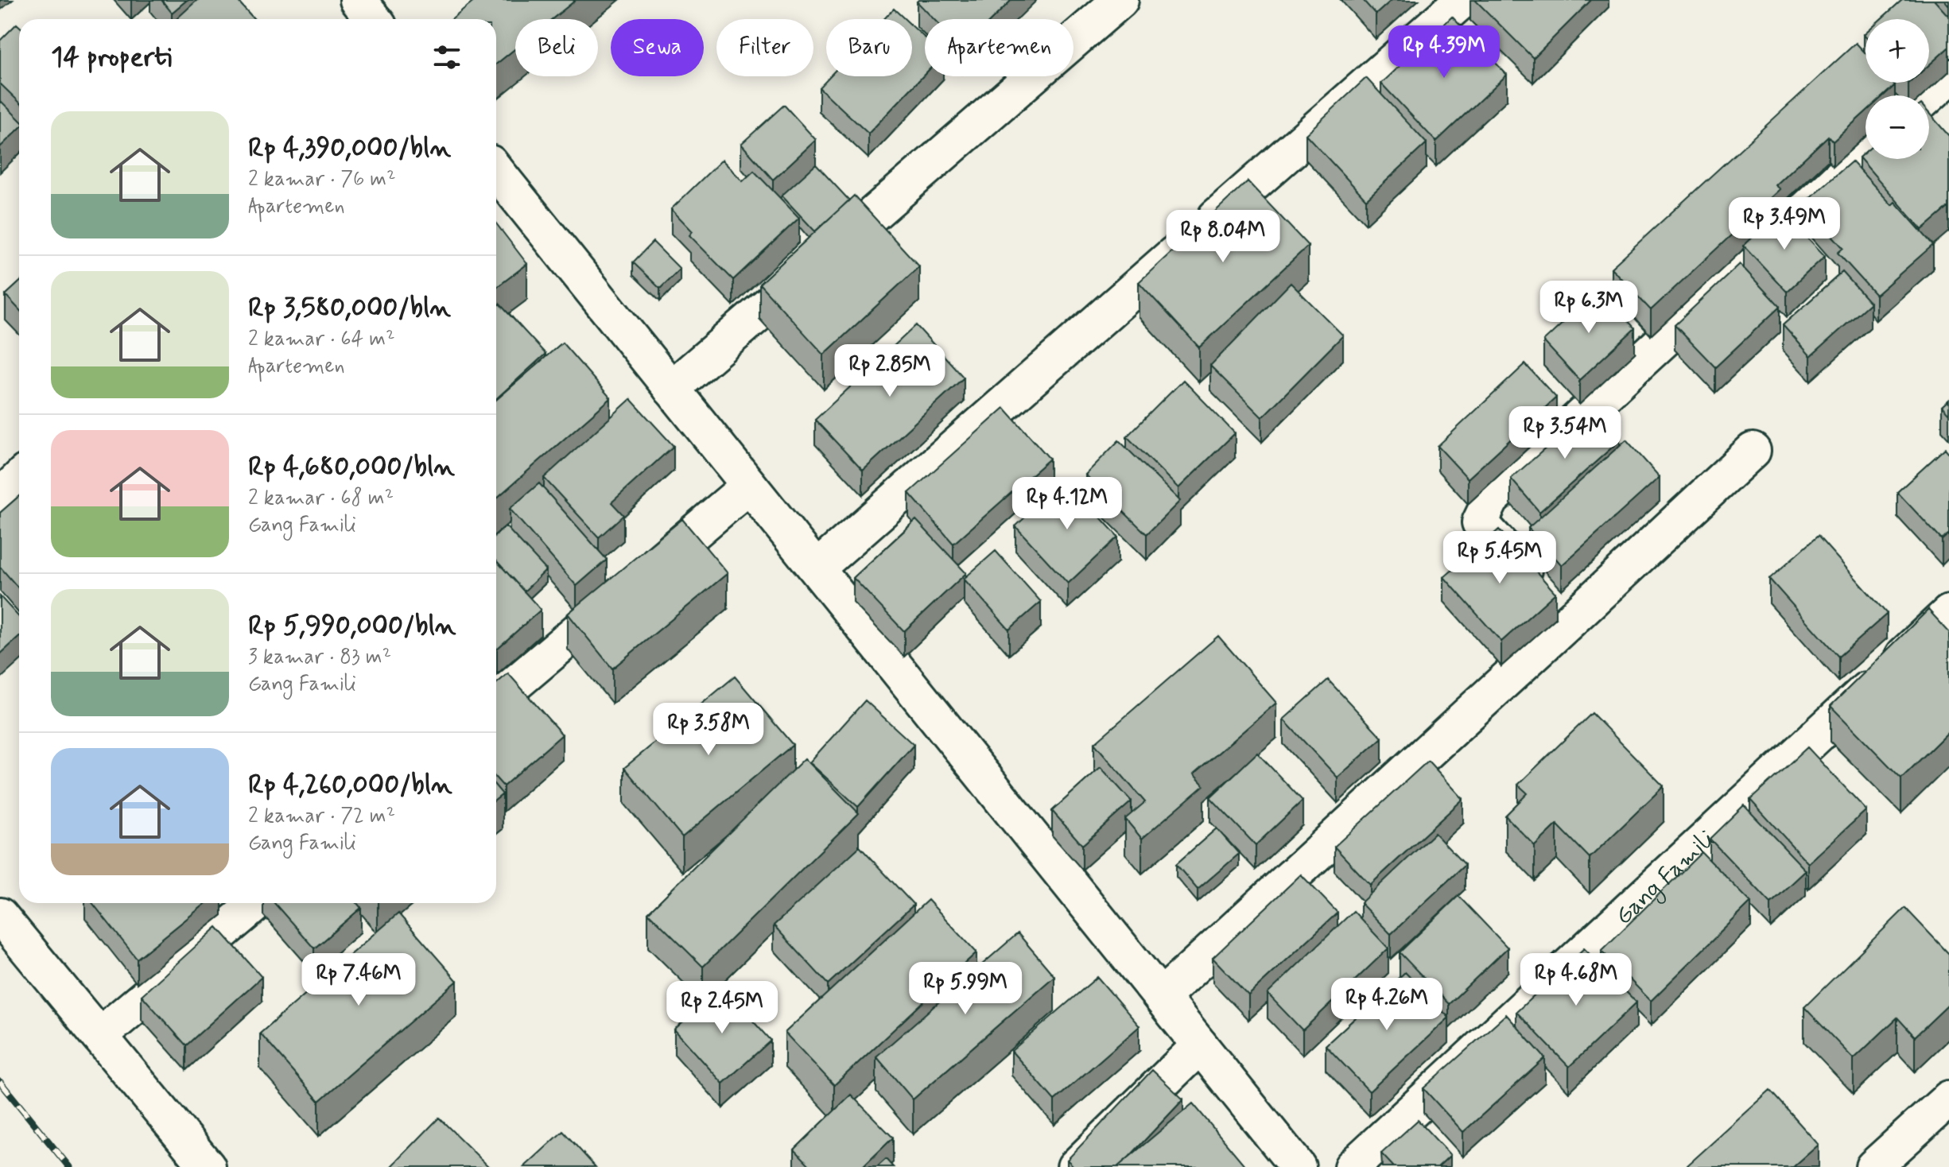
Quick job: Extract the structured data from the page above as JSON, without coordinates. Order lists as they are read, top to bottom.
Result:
{
  "streets": {
    "street": ["Gang Famili"]
  },
  "page": {
    "map_buttons": ["+", "−"],
    "chip": [
      "Beli",
      "Sewa",
      "Filter",
      "Baru",
      "Apartemen"
    ],
    "heading": "14 properti",
    "price": [
      "Rp 4.39M",
      "Rp 3.49M",
      "Rp 8.04M",
      "Rp 6.3M",
      "Rp 2.85M",
      "Rp 3.54M",
      "Rp 4.12M",
      "Rp 5.45M",
      "Rp 3.58M",
      "Rp 7.46M",
      "Rp 4.68M",
      "Rp 5.99M",
      "Rp 4.26M",
      "Rp 2.45M"
    ],
    "list": [
      {
        "name": "Rp 4,390,000/bln",
        "note": "2 kamar · 76 m² · Apartemen"
      },
      {
        "name": "Rp 3,580,000/bln",
        "note": "2 kamar · 64 m² · Apartemen"
      },
      {
        "name": "Rp 4,680,000/bln",
        "note": "2 kamar · 68 m² · Gang Famili"
      },
      {
        "name": "Rp 5,990,000/bln",
        "note": "3 kamar · 83 m² · Gang Famili"
      },
      {
        "name": "Rp 4,260,000/bln",
        "note": "2 kamar · 72 m² · Gang Famili"
      }
    ]
  }
}
